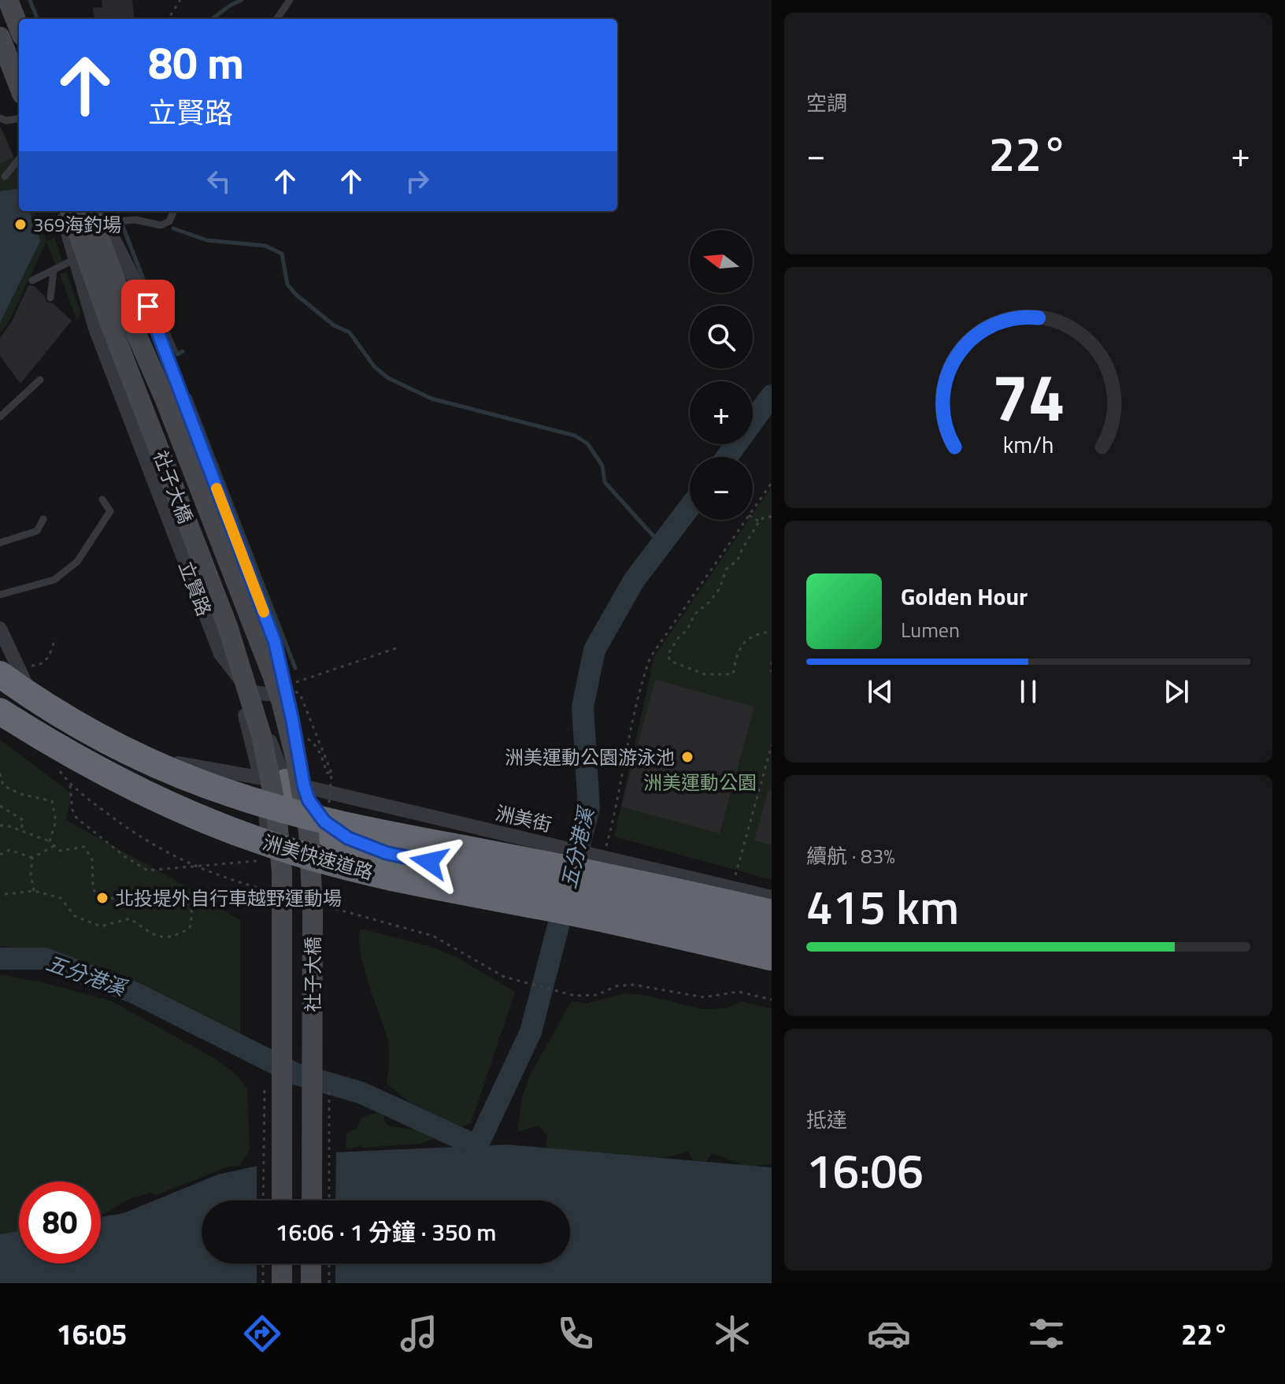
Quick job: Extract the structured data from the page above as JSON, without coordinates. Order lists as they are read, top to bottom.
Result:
{
  "streets": {
    "highway": ["洲美快速道路"],
    "street": ["社子大橋", "立賢路", "洲美街"]
  },
  "crossings": [
    ["社子大橋", "立賢路"],
    ["立賢路", "洲美街"],
    ["洲美街", "洲美快速道路"]
  ],
  "water": ["五分港溪"],
  "parks": ["洲美運動公園"],
  "places": ["369海釣場", "洲美運動公園游泳池", "北投堤外自行車越野運動場"],
  "north": "left",
  "page": {
    "tile": [
      "空調",
      ["續航 · 83%", "415 km"],
      ["抵達", "16:06"]
    ],
    "turn": ["80 m", "立賢路"],
    "heat": ["−", "22°", "+"],
    "map_buttons": ["+", "−"],
    "song": ["Golden Hour", "Lumen"],
    "limit": "80",
    "trip": "16:06 · 1 分鐘 · 350 m",
    "tabs": ["16:05", "22°"],
    "gauge": ["74", "km/h"]
  }
}
